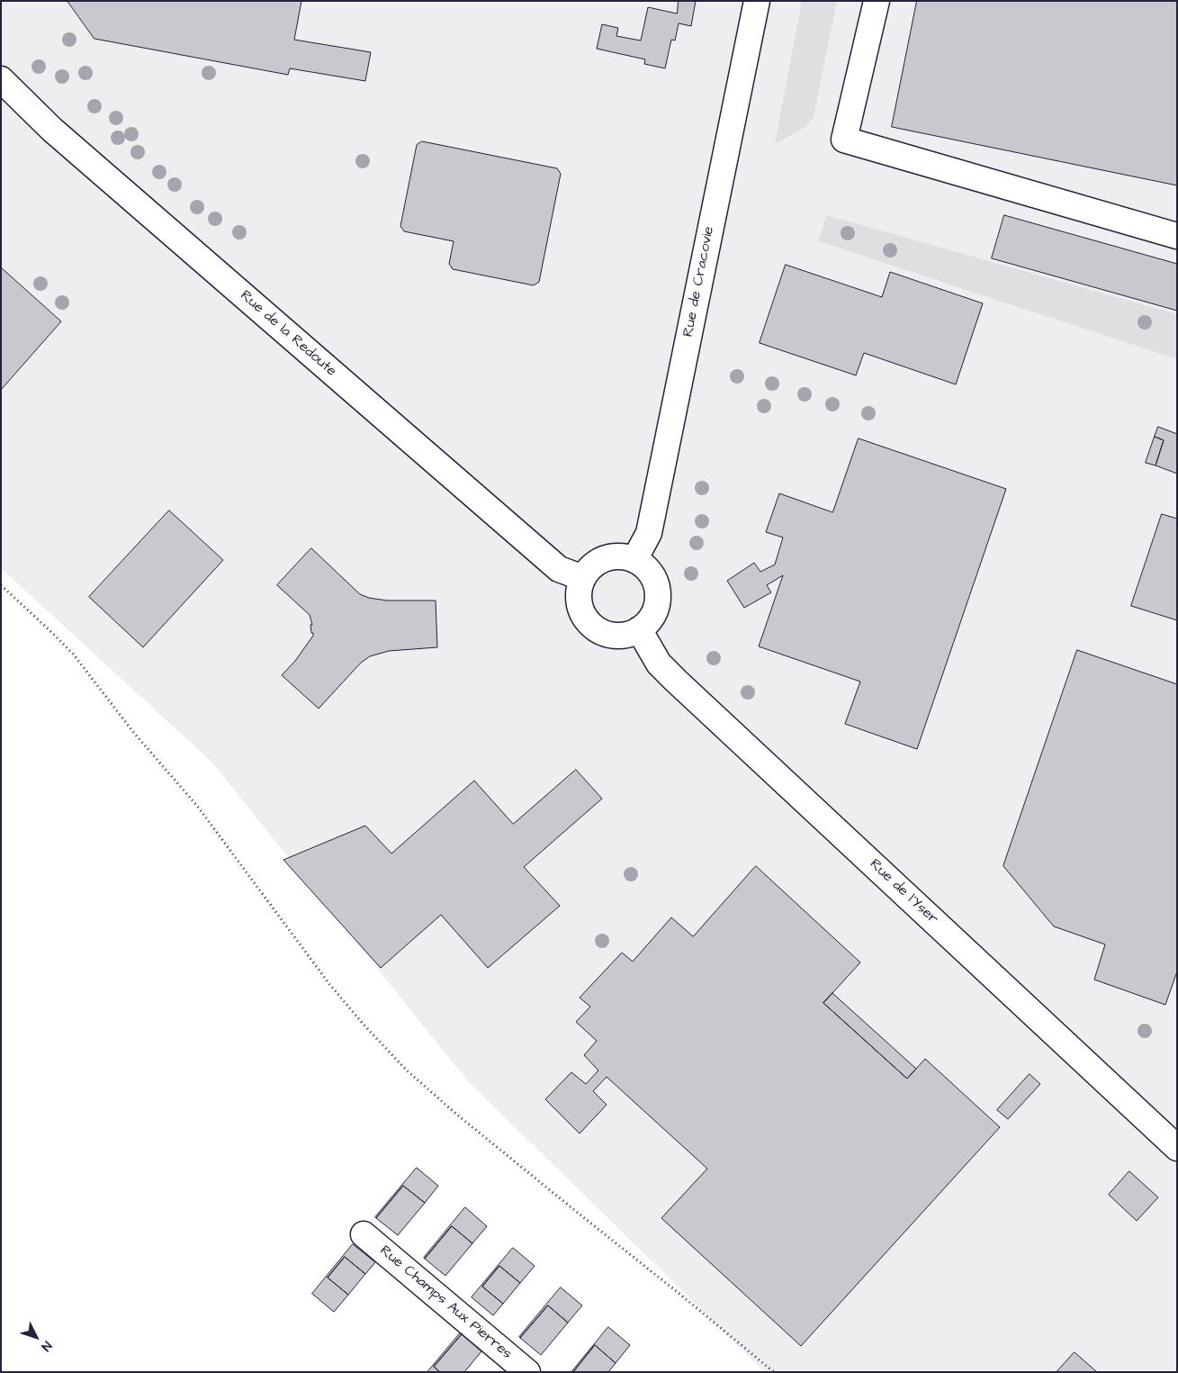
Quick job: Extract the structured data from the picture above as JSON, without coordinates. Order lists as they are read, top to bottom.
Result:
{
  "streets": {
    "street": [
      "Rue de Cracovie",
      "Rue de la Redoute",
      "Rue de l'Yser",
      "Rue Champs Aux Pierres"
    ]
  },
  "crossings": [
    ["Rue de Cracovie", "Rue de la Redoute"],
    ["Rue de Cracovie", "Rue de l'Yser"],
    ["Rue de la Redoute", "Rue de l'Yser"]
  ],
  "north": "bottom right"
}
